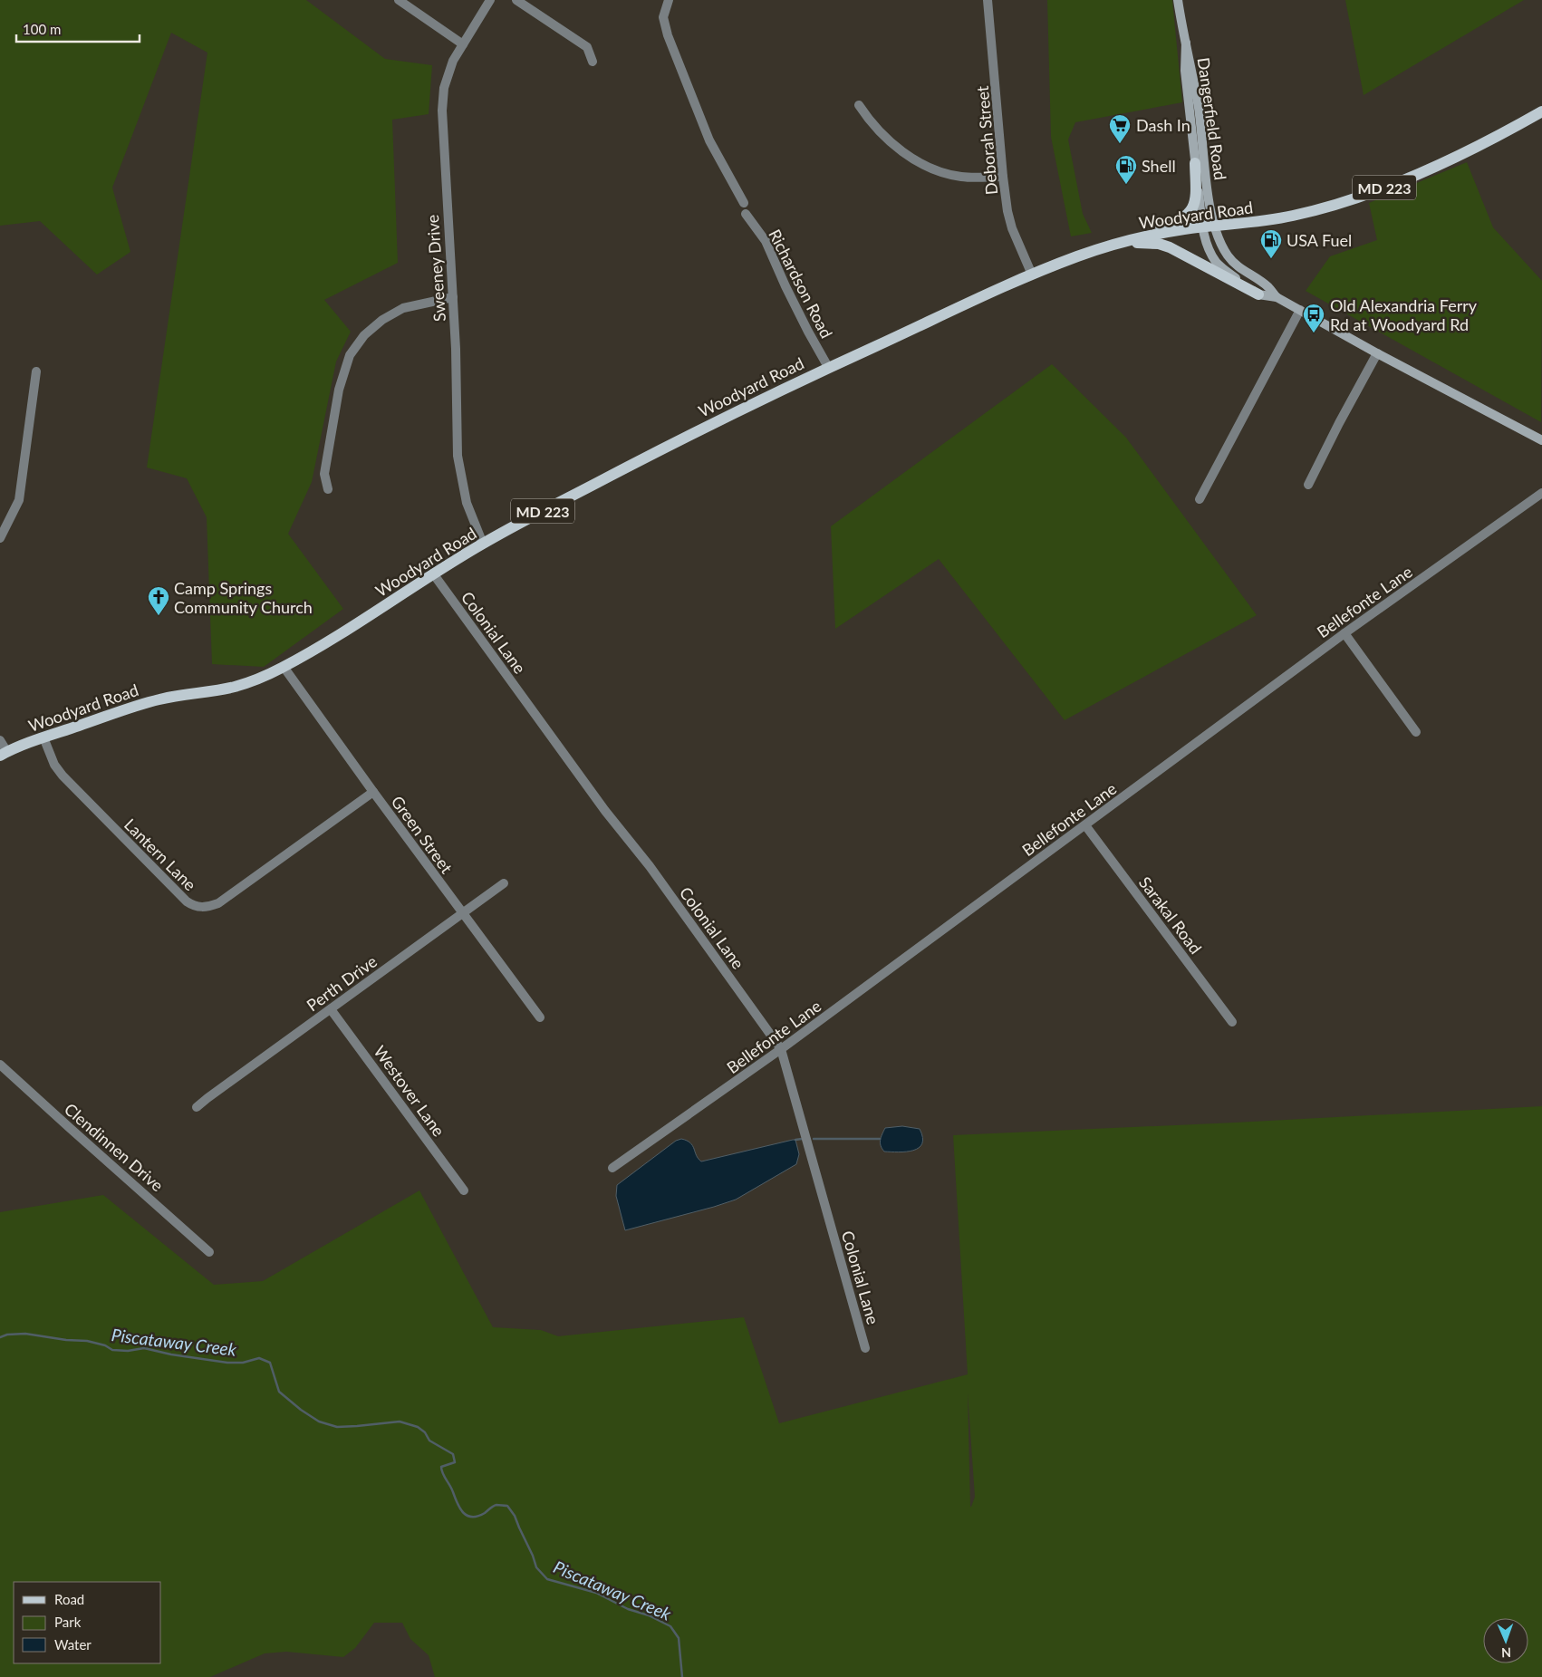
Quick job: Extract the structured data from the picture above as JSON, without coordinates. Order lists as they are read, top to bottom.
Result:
{
  "streets": {
    "main road": ["Dangerfield Road", "MD 223", "Woodyard Road"],
    "street": [
      "Deborah Street",
      "Sweeney Drive",
      "Richardson Road",
      "Bellefonte Lane",
      "Colonial Lane",
      "Green Street",
      "Lantern Lane",
      "Sarakal Road",
      "Perth Drive",
      "Westover Lane",
      "Clendinnen Drive"
    ]
  },
  "crossings": [
    ["Dangerfield Road", "Woodyard Road"],
    ["Deborah Street", "Woodyard Road"],
    ["Woodyard Road", "Sweeney Drive"],
    ["Woodyard Road", "Richardson Road"],
    ["Woodyard Road", "Colonial Lane"],
    ["Woodyard Road", "Green Street"],
    ["Woodyard Road", "Lantern Lane"],
    ["Bellefonte Lane", "Colonial Lane"],
    ["Bellefonte Lane", "Sarakal Road"],
    ["Green Street", "Lantern Lane"],
    ["Green Street", "Perth Drive"],
    ["Perth Drive", "Westover Lane"]
  ],
  "water": ["Piscataway Creek"],
  "places": {
    "supermarket": ["Dash In"],
    "fuel station": ["Shell", "USA Fuel"],
    "bus stop": ["Old Alexandria Ferry Rd at Woodyard Rd"],
    "church": ["Camp Springs Community Church"]
  },
  "legend": ["Road", "Park", "Water"],
  "scale_bar": "100 m",
  "north": "bottom"
}
